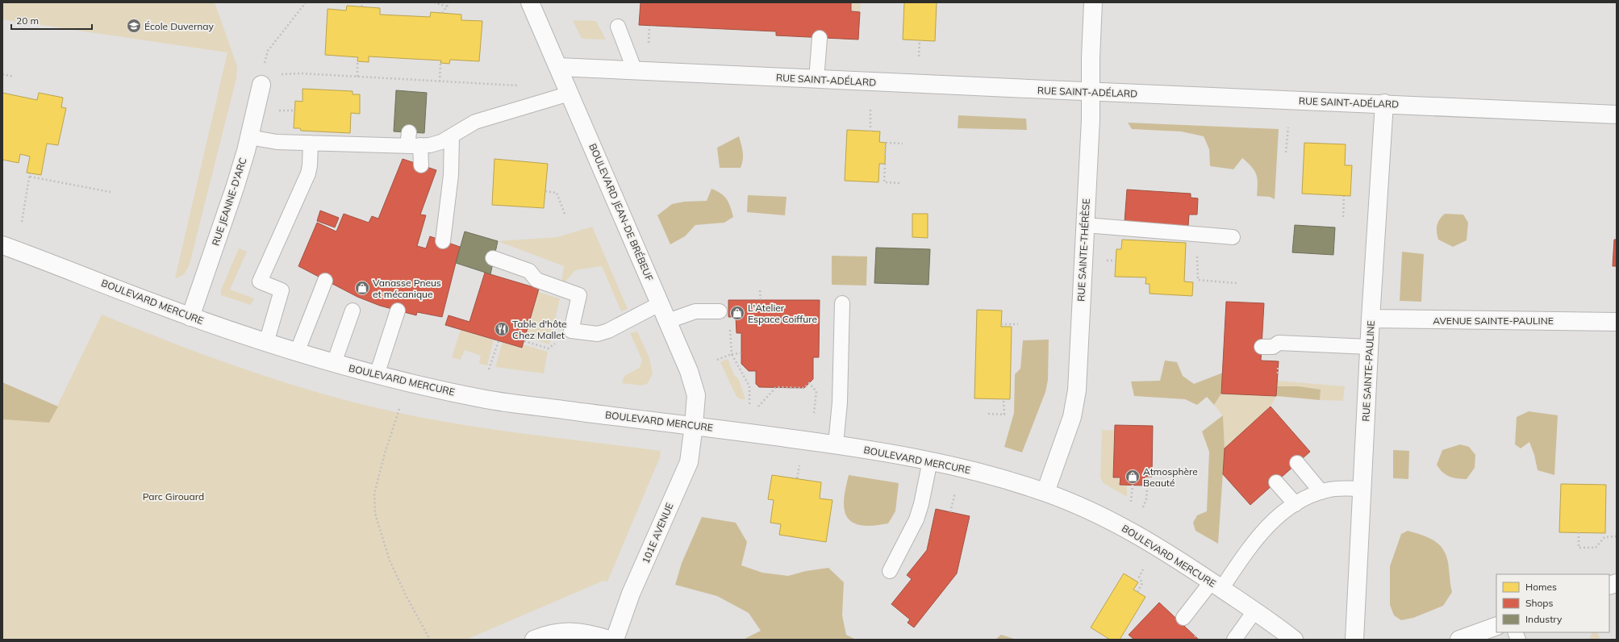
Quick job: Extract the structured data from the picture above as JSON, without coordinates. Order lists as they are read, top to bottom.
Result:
{
  "streets": {
    "street": [
      "RUE SAINT-ADÉLARD",
      "RUE JEANNE-D'ARC",
      "BOULEVARD JEAN-DE BRÉBEUF",
      "RUE SAINTE-THÉRÈSE",
      "BOULEVARD MERCURE",
      "AVENUE SAINTE-PAULINE",
      "RUE SAINTE-PAULINE",
      "101E AVENUE"
    ]
  },
  "crossings": [
    ["RUE SAINT-ADÉLARD", "BOULEVARD JEAN-DE BRÉBEUF"],
    ["RUE SAINT-ADÉLARD", "RUE SAINTE-THÉRÈSE"],
    ["RUE SAINT-ADÉLARD", "RUE SAINTE-PAULINE"],
    ["RUE JEANNE-D'ARC", "BOULEVARD MERCURE"],
    ["BOULEVARD JEAN-DE BRÉBEUF", "BOULEVARD MERCURE"],
    ["BOULEVARD JEAN-DE BRÉBEUF", "101E AVENUE"],
    ["RUE SAINTE-THÉRÈSE", "BOULEVARD MERCURE"],
    ["BOULEVARD MERCURE", "101E AVENUE"],
    ["AVENUE SAINTE-PAULINE", "RUE SAINTE-PAULINE"]
  ],
  "parks": ["Parc Girouard"],
  "places": {
    "school or university": ["École Duvernay"],
    "shop": ["Vanasse Pneus et mécanique", "L'Atelier Espace Coiffure", "Atmosphère Beauté"],
    "restaurant": ["Table d'hôte Chez Mallet"]
  },
  "legend": ["Homes", "Shops", "Industry"],
  "scale_bar": "20 m"
}
